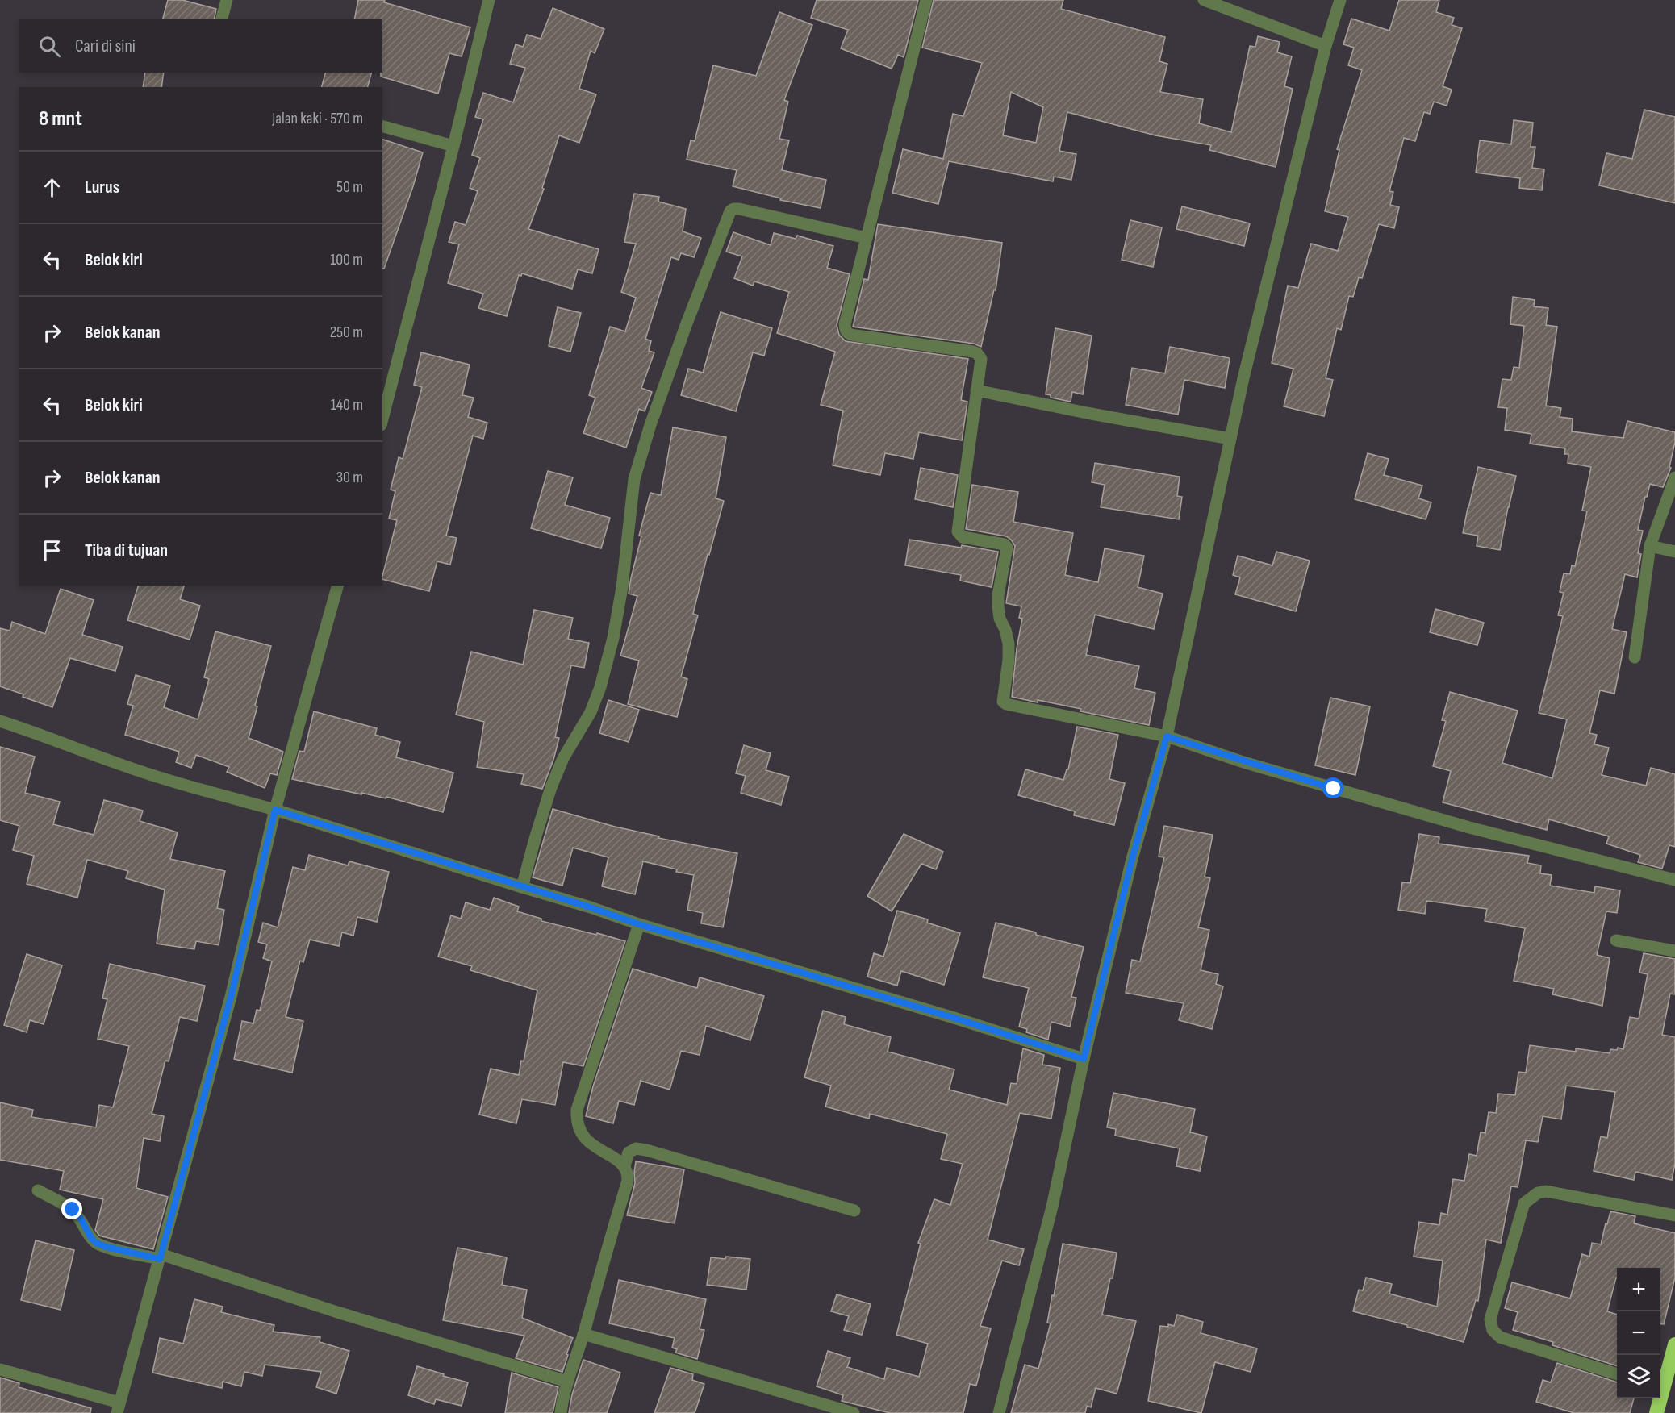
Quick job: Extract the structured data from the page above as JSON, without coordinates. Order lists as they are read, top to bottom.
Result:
{
  "page": {
    "search": "Cari di sini",
    "heading": ["8 mnt", "Jalan kaki · 570 m"],
    "list": [
      ["Lurus", "50 m"],
      ["Belok kiri", "100 m"],
      ["Belok kanan", "250 m"],
      ["Belok kiri", "140 m"],
      ["Belok kanan", "30 m"],
      "Tiba di tujuan"
    ],
    "map_buttons": ["+", "−"]
  }
}
